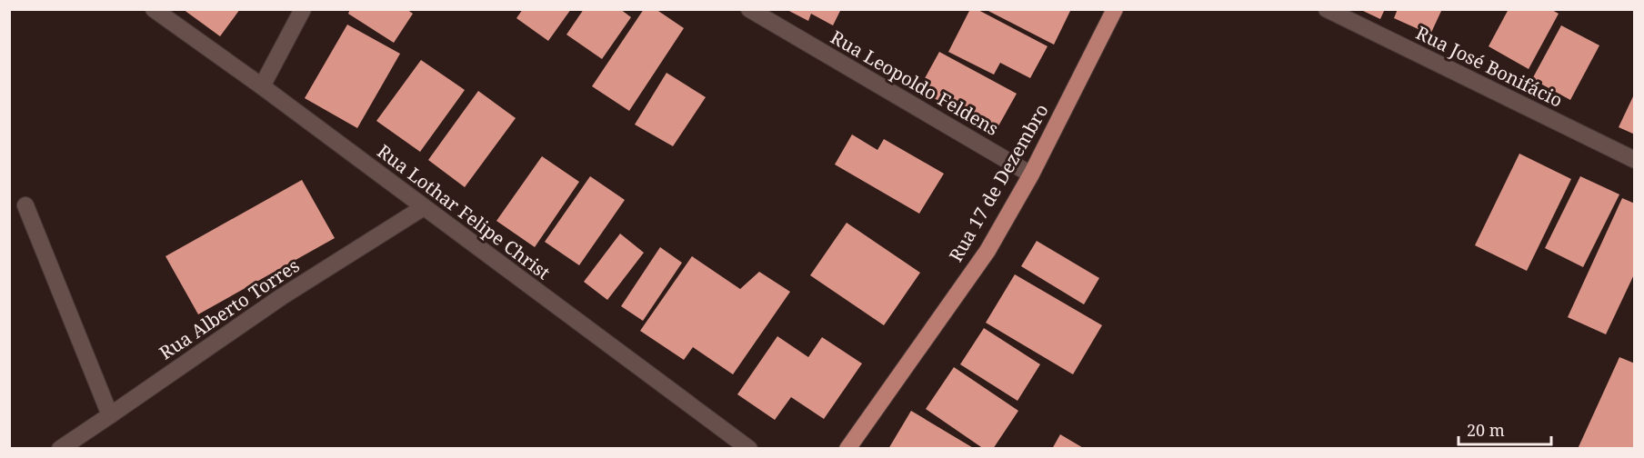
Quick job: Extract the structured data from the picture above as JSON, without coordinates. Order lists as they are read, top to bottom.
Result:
{
  "streets": {
    "main road": ["Rua 17 de Dezembro"],
    "street": [
      "Rua José Bonifácio",
      "Rua Leopoldo Feldens",
      "Rua Lothar Felipe Christ",
      "Rua Alberto Torres"
    ]
  },
  "crossings": [
    ["Rua Leopoldo Feldens", "Rua 17 de Dezembro"],
    ["Rua Lothar Felipe Christ", "Rua Alberto Torres"]
  ],
  "scale_bar": "20 m"
}
